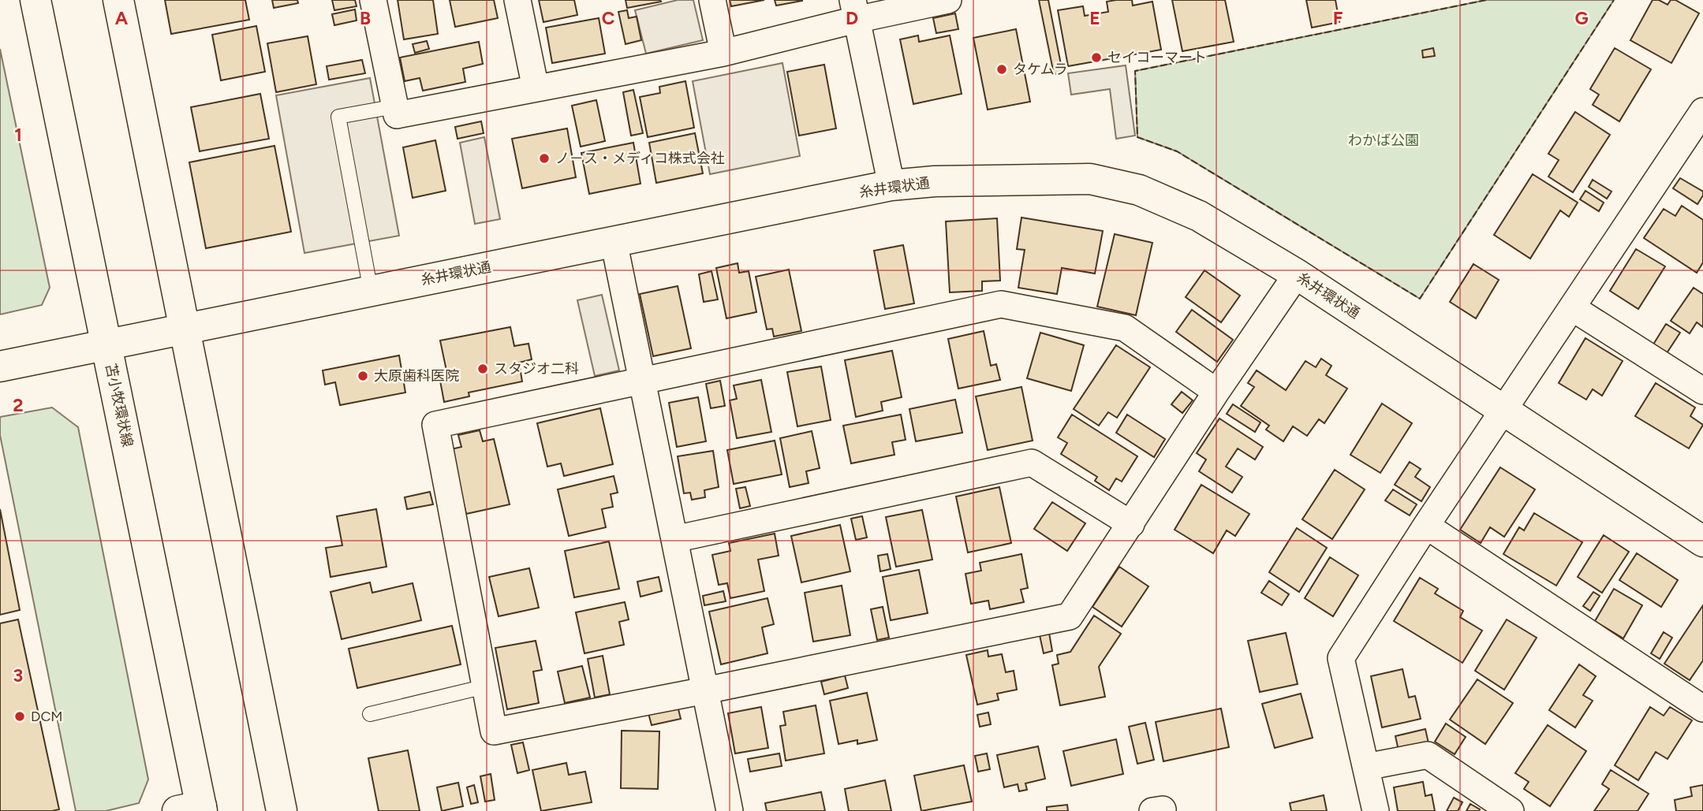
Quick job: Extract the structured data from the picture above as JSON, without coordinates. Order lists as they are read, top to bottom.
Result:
{
  "streets": {
    "street": ["糸井環状通", "苫小牧環状線"]
  },
  "crossings": [
    ["糸井環状通", "苫小牧環状線"]
  ],
  "parks": ["わかば公園"],
  "places": [
    "セイコーマート",
    "タケムラ",
    "ノ－ス・メディコ株式会社",
    "スタジオ二科",
    "大原歯科医院",
    "DCM"
  ],
  "grid": {
    "columns": [
      "A",
      "B",
      "C",
      "D",
      "E",
      "F",
      "G"
    ],
    "rows": ["1", "2", "3"]
  }
}
